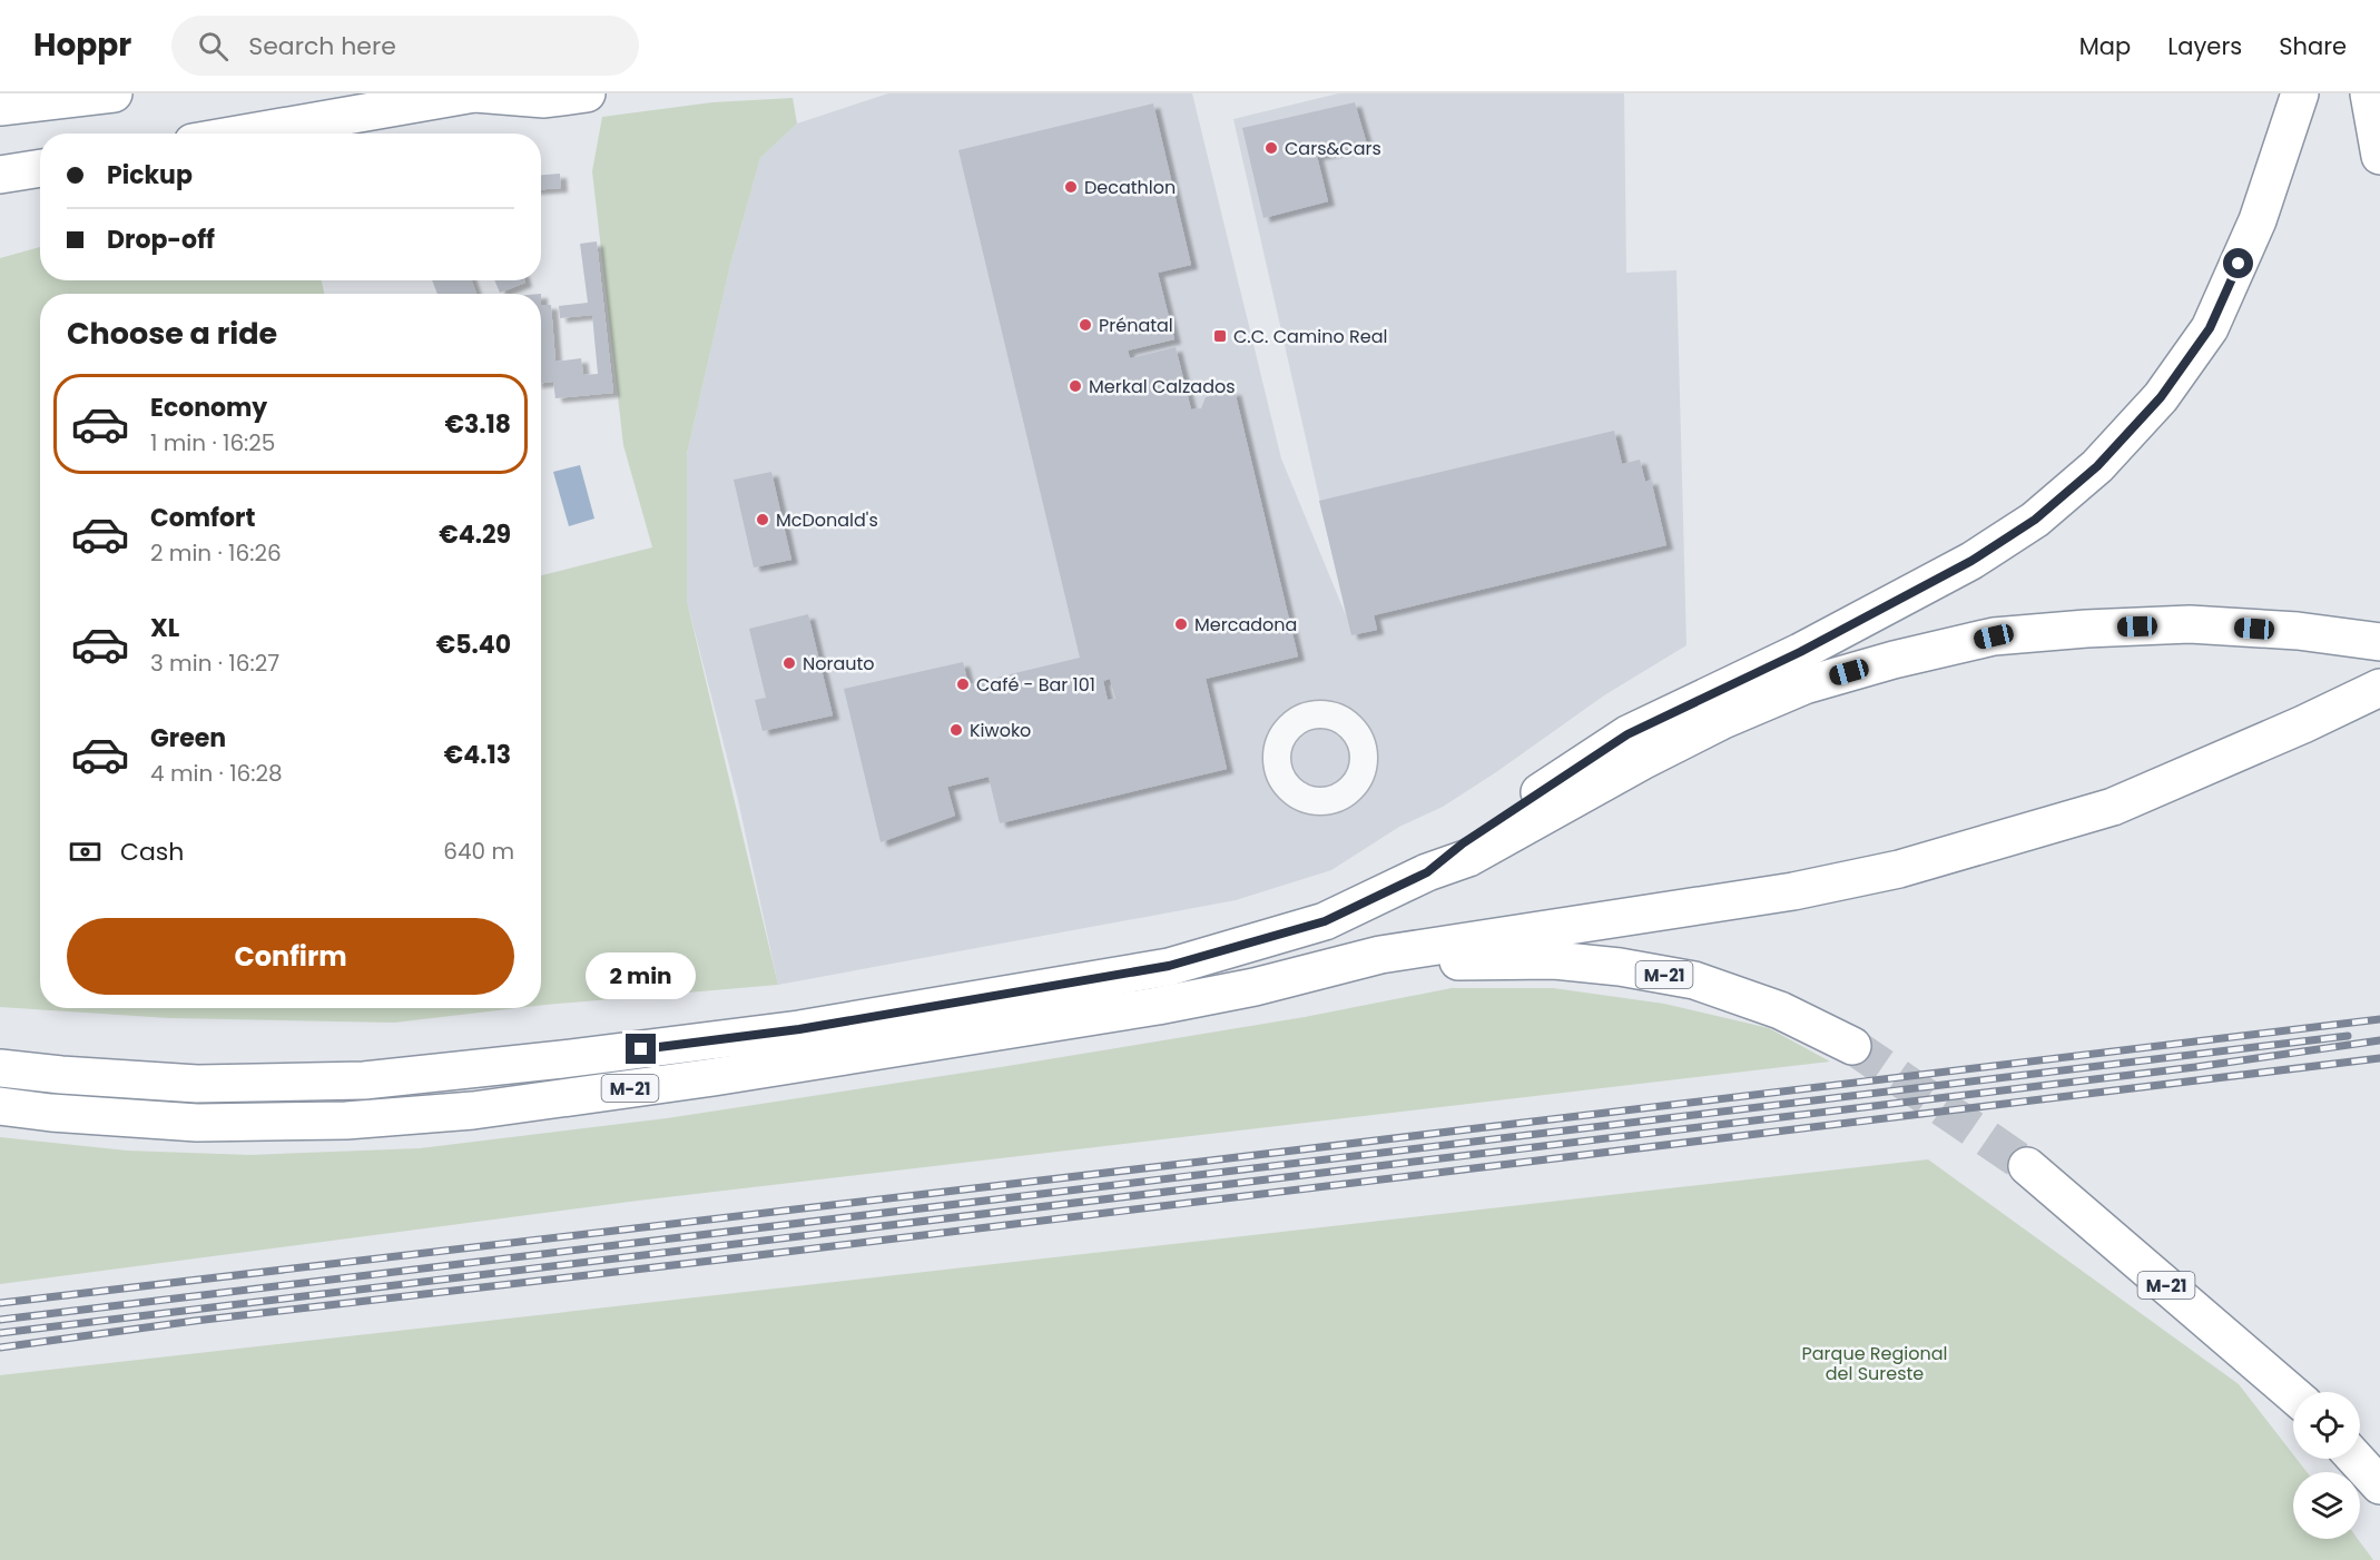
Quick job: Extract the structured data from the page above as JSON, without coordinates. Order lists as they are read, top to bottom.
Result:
{
  "streets": {
    "highway": ["M-21"]
  },
  "parks": ["Parque Regional del Sureste"],
  "places": {
    "other": [
      "Cars&Cars",
      "Decathlon",
      "Prénatal",
      "Merkal Calzados",
      "McDonald's",
      "Mercadona",
      "Norauto",
      "Café - Bar 101",
      "Kiwoko"
    ],
    "transit": ["C.C. Camino Real"]
  },
  "page": {
    "header": "Hoppr",
    "search": "Search here",
    "nav": ["Map", "Layers", "Share"],
    "banner": ["Pickup", "Drop-off"],
    "heading": "Choose a ride",
    "list": [
      {
        "name": "Economy",
        "note": "1 min · 16:25",
        "value": "€3.18"
      },
      {
        "name": "Comfort",
        "note": "2 min · 16:26",
        "value": "€4.29"
      },
      {
        "name": "XL",
        "note": "3 min · 16:27",
        "value": "€5.40"
      },
      {
        "name": "Green",
        "note": "4 min · 16:28",
        "value": "€4.13"
      }
    ],
    "pay": ["Cash", "640 m"],
    "buttons": "Confirm",
    "bubble": "2 min"
  }
}
